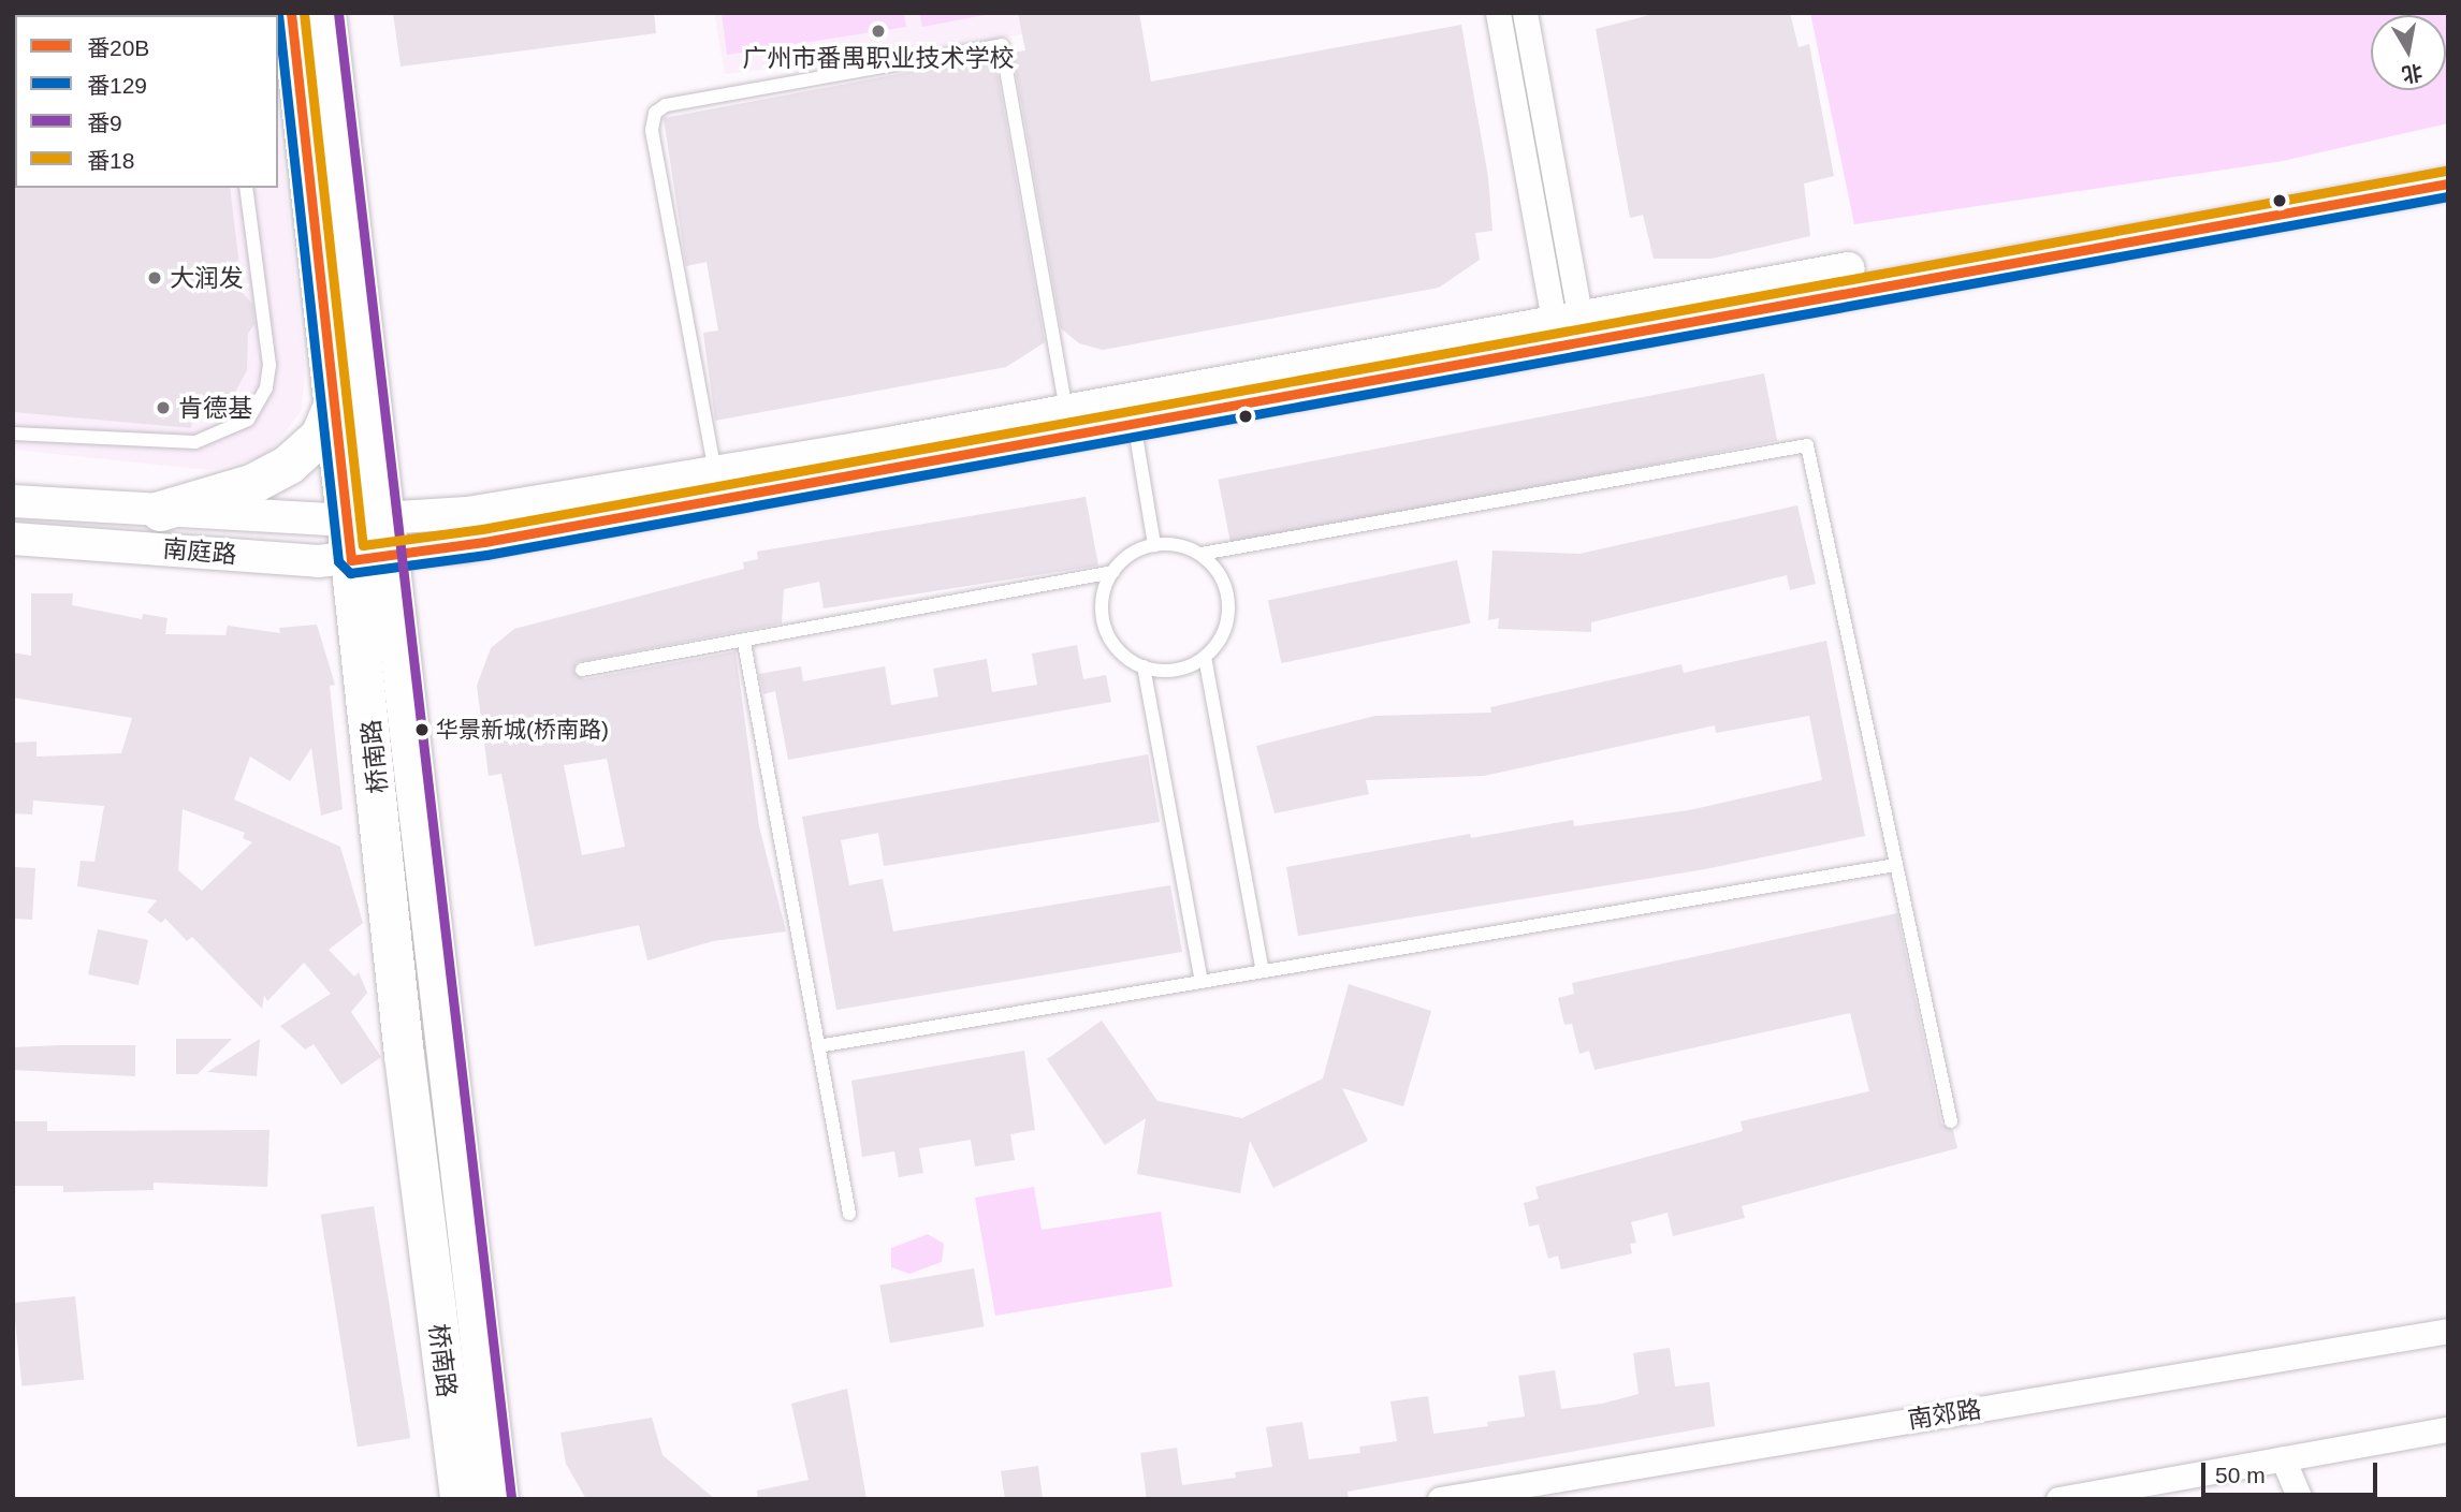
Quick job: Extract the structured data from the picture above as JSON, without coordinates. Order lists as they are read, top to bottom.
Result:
{
  "streets": {
    "main road": ["桥南路"],
    "street": ["南庭路", "南郊路"]
  },
  "crossings": [
    ["南庭路", "桥南路"]
  ],
  "places": [
    "广州市番禺职业技术学校",
    "大润发",
    "肯德基",
    "华景新城(桥南路)"
  ],
  "lines": [
    "transit line 番20B",
    "transit line 番9",
    "transit line 番18",
    "transit line 番129"
  ],
  "legend": [
    "番20B",
    "番129",
    "番9",
    "番18"
  ],
  "scale_bar": "50 m",
  "north": "bottom"
}
